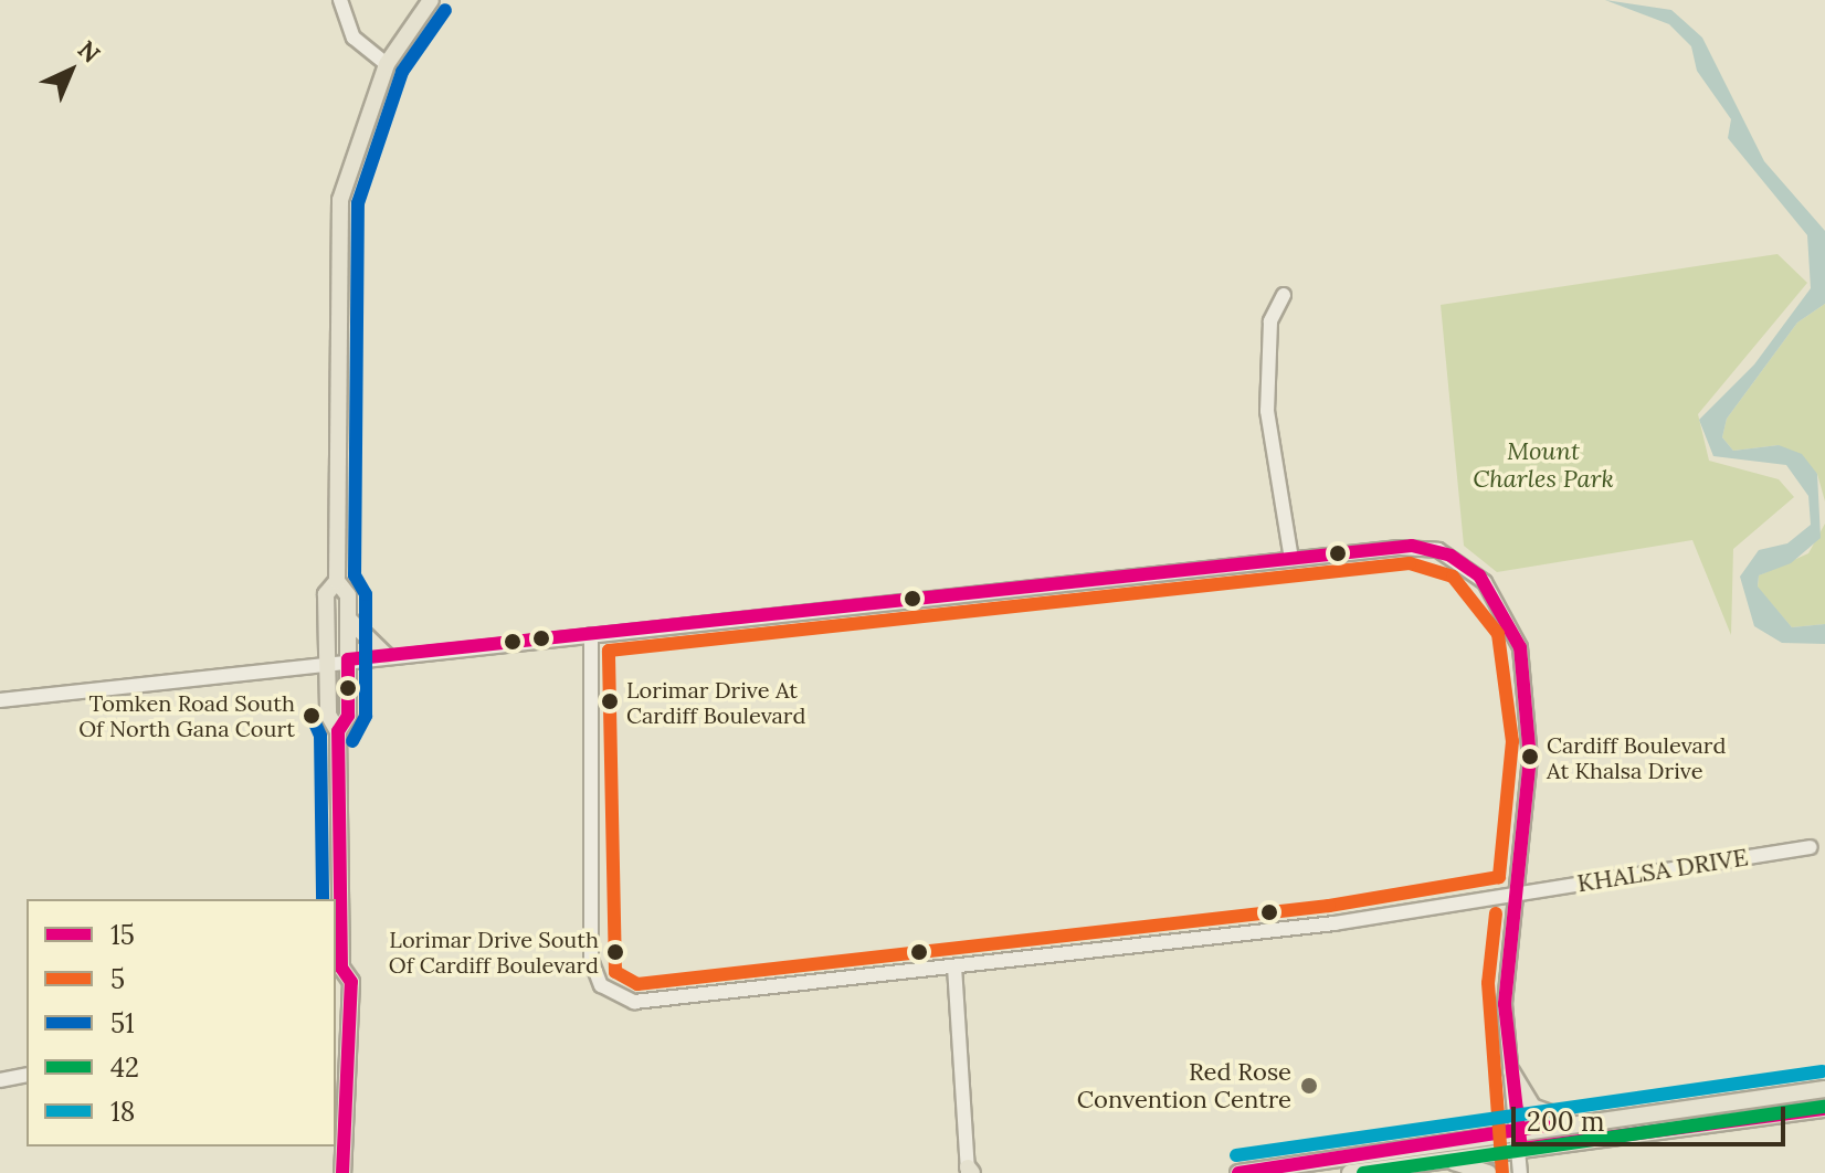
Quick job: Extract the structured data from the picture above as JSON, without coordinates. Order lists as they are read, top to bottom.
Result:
{
  "streets": {
    "street": ["KHALSA DRIVE"]
  },
  "parks": ["Mount Charles Park"],
  "places": [
    "Lorimar Drive At Cardiff Boulevard",
    "Tomken Road South Of North Gana Court",
    "Cardiff Boulevard At Khalsa Drive",
    "Lorimar Drive South Of Cardiff Boulevard",
    "Red Rose Convention Centre"
  ],
  "lines": [
    "transit line 51",
    "transit line 15",
    "transit line 5",
    "transit line 18",
    "transit line 42"
  ],
  "legend": [
    "15",
    "5",
    "51",
    "42",
    "18"
  ],
  "scale_bar": "200 m",
  "north": "top right"
}
